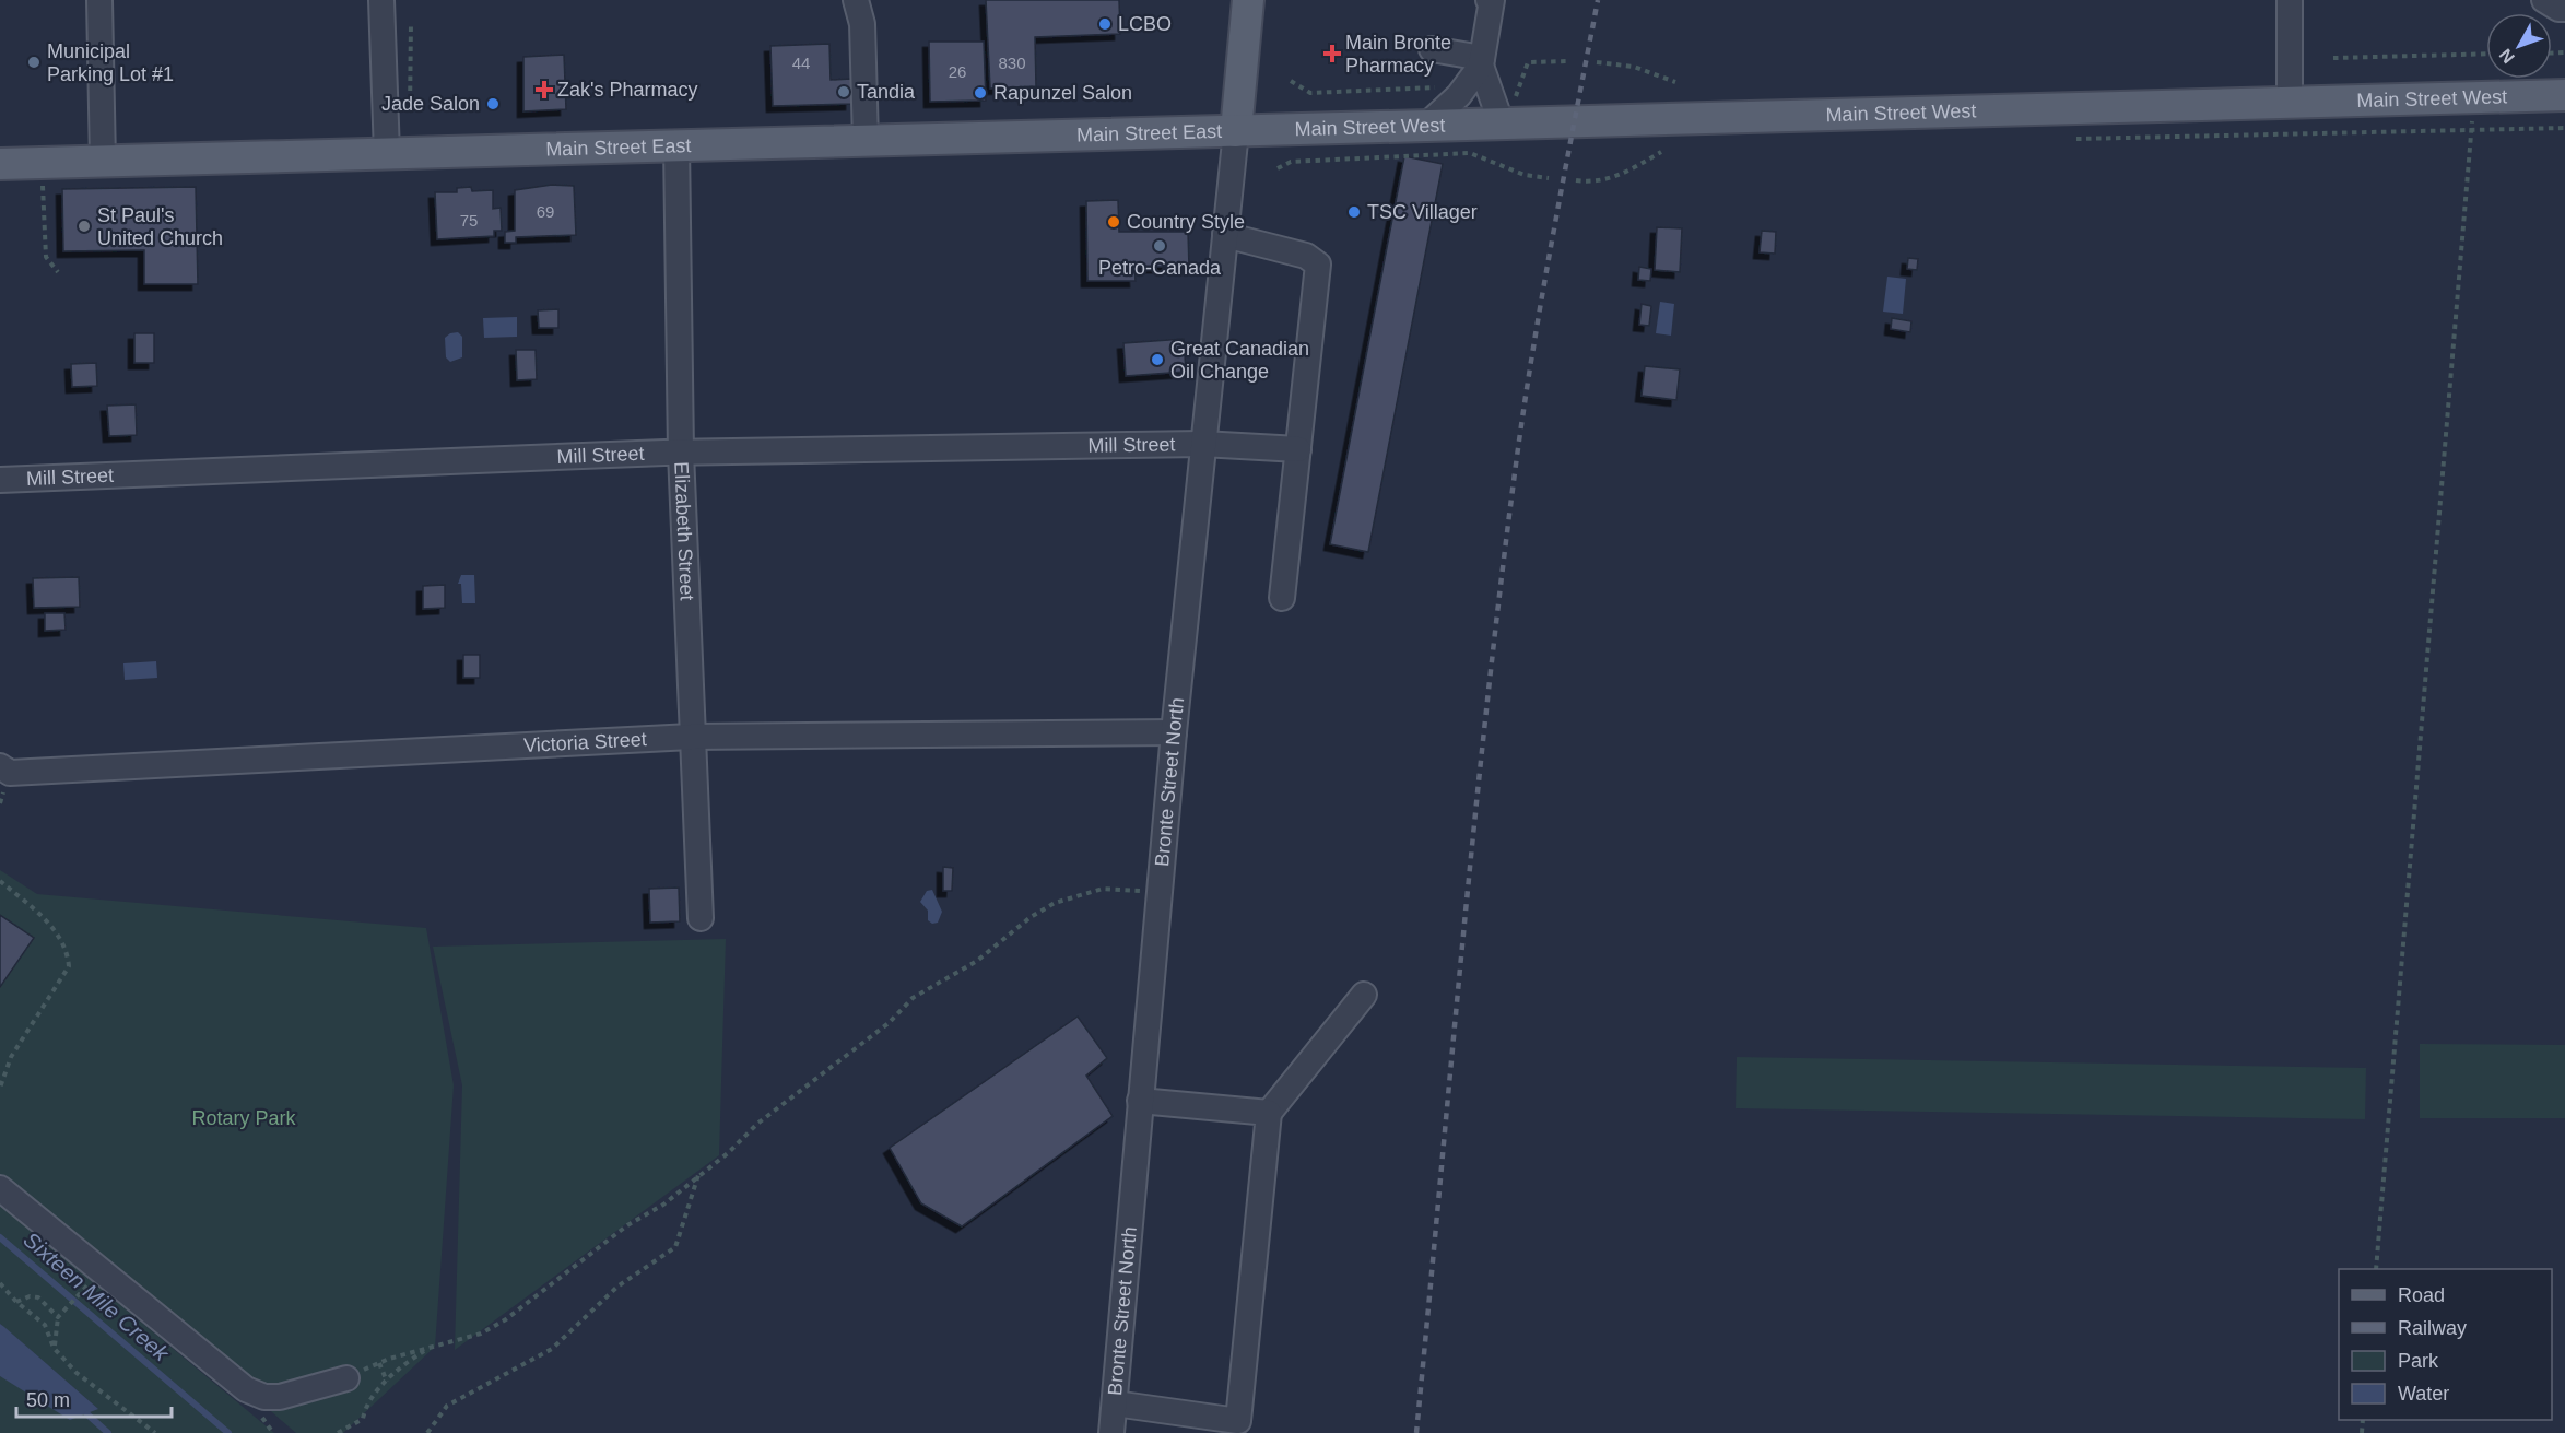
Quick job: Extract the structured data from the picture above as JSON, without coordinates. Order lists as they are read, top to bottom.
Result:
{
  "streets": {
    "main road": ["Main Street West", "Main Street East"],
    "street": [
      "Mill Street",
      "Elizabeth Street",
      "Victoria Street",
      "Bronte Street North"
    ]
  },
  "crossings": [
    ["Main Street West", "Main Street East"],
    ["Main Street West", "Bronte Street North"],
    ["Main Street East", "Elizabeth Street"],
    ["Main Street East", "Bronte Street North"],
    ["Mill Street", "Elizabeth Street"],
    ["Mill Street", "Bronte Street North"],
    ["Elizabeth Street", "Victoria Street"],
    ["Victoria Street", "Bronte Street North"]
  ],
  "water": ["Sixteen Mile Creek"],
  "parks": ["Rotary Park"],
  "places": {
    "other": [
      "LCBO",
      "Municipal Parking Lot #1",
      "Tandia",
      "Rapunzel Salon",
      "Jade Salon",
      "TSC Villager",
      "Country Style",
      "St Paul's United Church",
      "Petro-Canada",
      "Great Canadian Oil Change"
    ],
    "health": ["Main Bronte Pharmacy", "Zak's Pharmacy"]
  },
  "house_numbers": [
    "44",
    "830",
    "26",
    "69",
    "75"
  ],
  "legend": [
    "Road",
    "Railway",
    "Park",
    "Water"
  ],
  "scale_bar": "50 m",
  "north": "bottom left"
}
